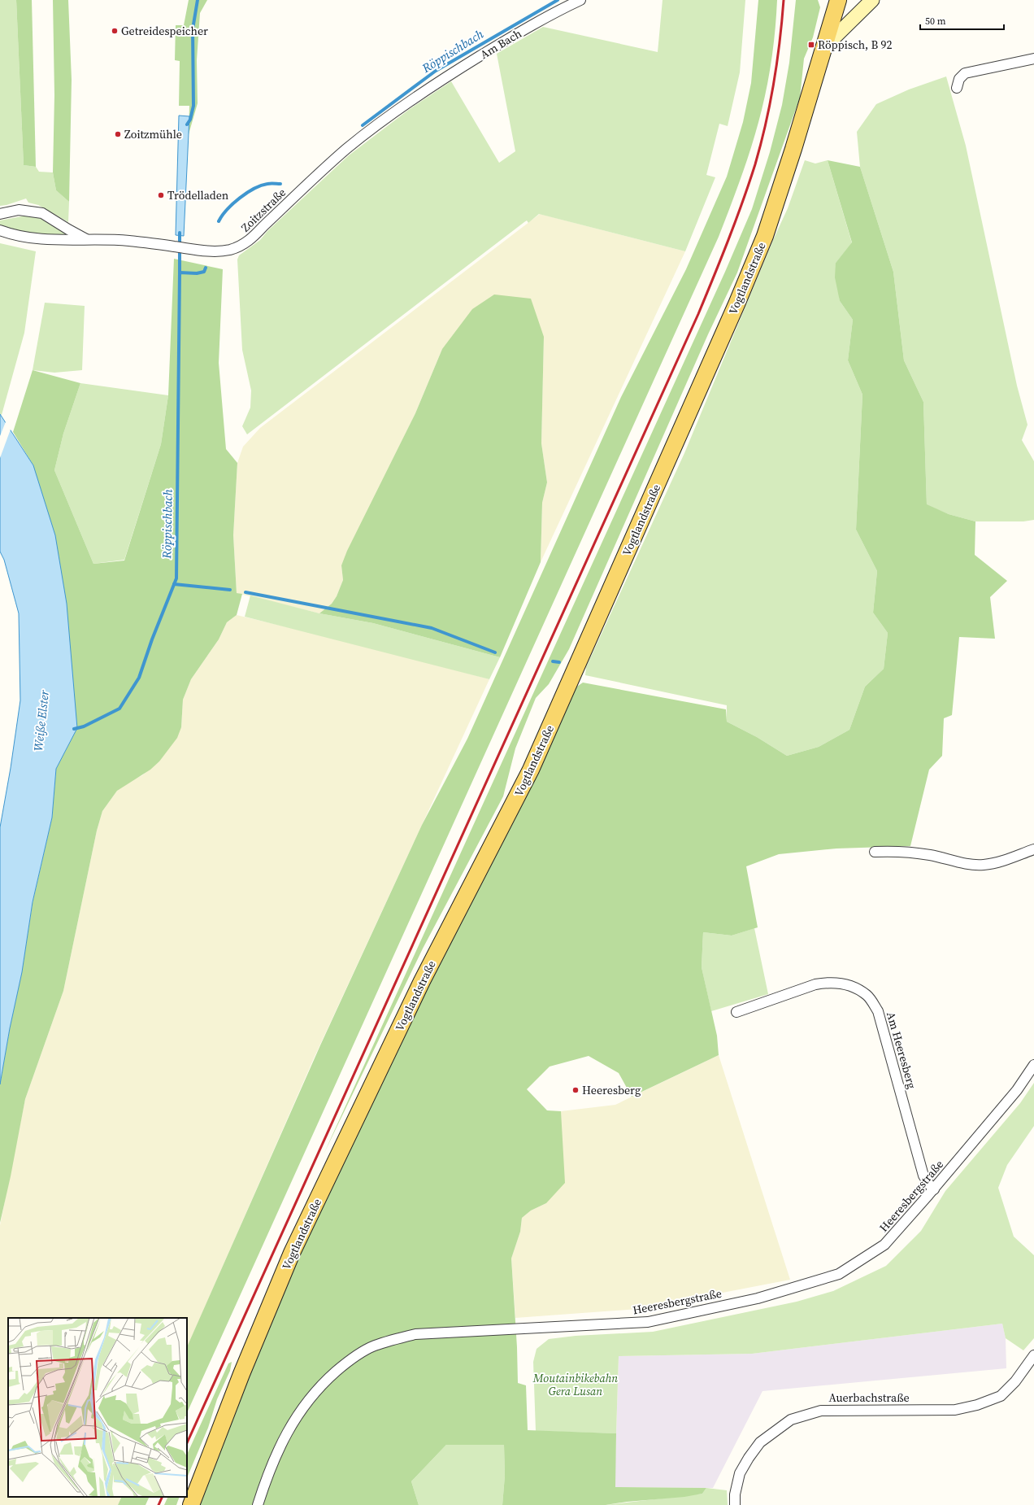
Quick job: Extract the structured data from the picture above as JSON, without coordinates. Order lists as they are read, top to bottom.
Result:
{
  "streets": {
    "main road": ["Vogtlandstraße"],
    "street": [
      "Am Bach",
      "Zoitzstraße",
      "Am Heeresberg",
      "Heeresbergstraße",
      "Auerbachstraße"
    ]
  },
  "crossings": [
    ["Am Bach", "Zoitzstraße"],
    ["Am Heeresberg", "Heeresbergstraße"]
  ],
  "water": ["Röppischbach", "Weiße Elster"],
  "parks": ["Moutainbikebahn Gera Lusan"],
  "places": {
    "other": [
      "Getreidespeicher",
      "Zoitzmühle",
      "Trödelladen",
      "Heeresberg"
    ],
    "transit": ["Röppisch, B 92"]
  },
  "scale_bar": "50 m"
}
